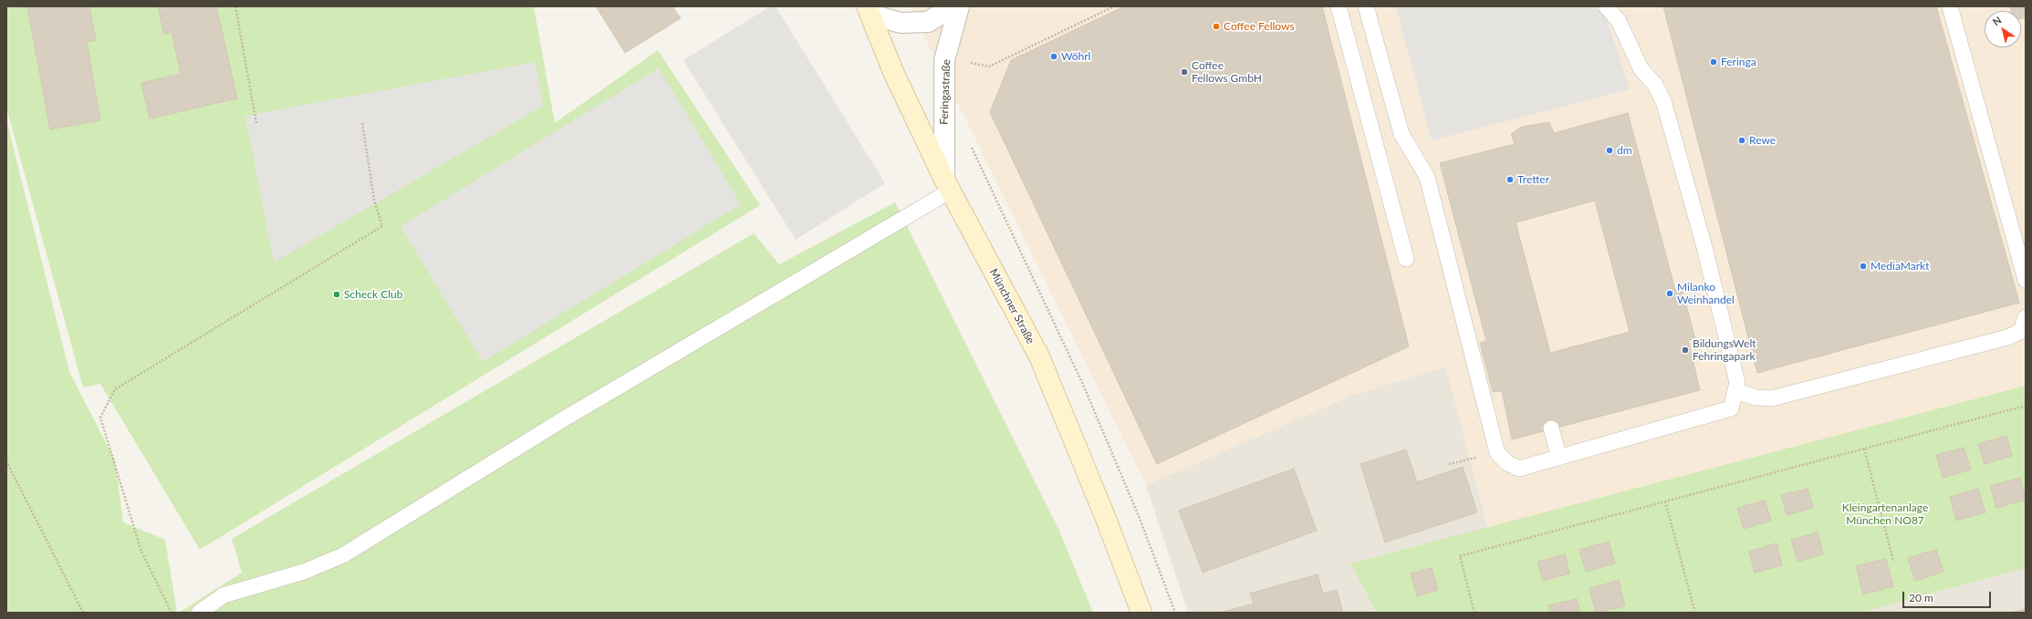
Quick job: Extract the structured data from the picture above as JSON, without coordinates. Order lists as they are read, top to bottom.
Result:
{
  "streets": {
    "main road": ["Münchner Straße"],
    "street": ["Feringastraße"]
  },
  "crossings": [
    ["Feringastraße", "Münchner Straße"]
  ],
  "parks": ["Kleingartenanlage München NO87"],
  "places": [
    "Coffee Fellows",
    "Wöhrl",
    "Feringa",
    "Coffee Fellows GmbH",
    "Rewe",
    "dm",
    "Tretter",
    "MediaMarkt",
    "Milanko Weinhandel",
    "Scheck Club",
    "BildungsWelt Fehringapark"
  ],
  "scale_bar": "20 m",
  "north": "top left"
}
